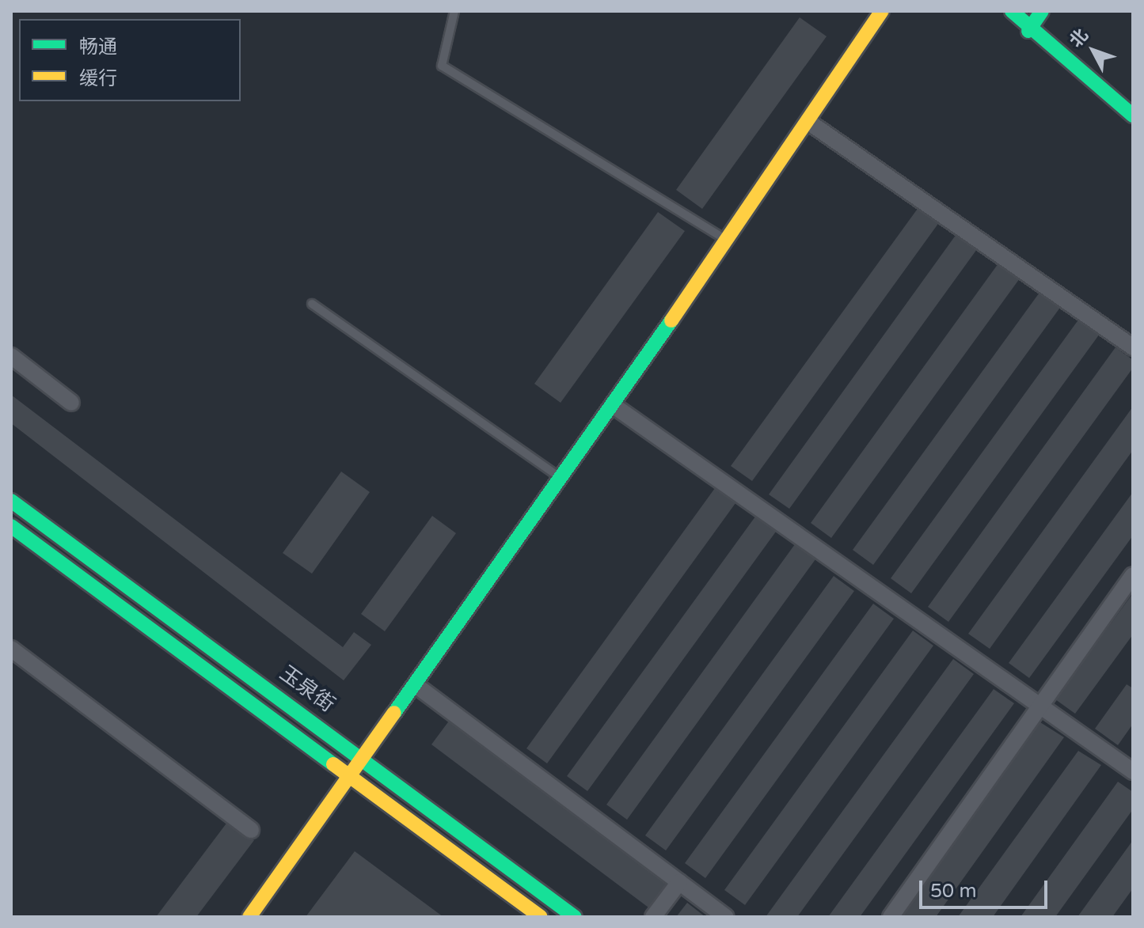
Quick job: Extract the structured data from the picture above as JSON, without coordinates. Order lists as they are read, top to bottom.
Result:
{
  "streets": {
    "main road": ["玉泉街"]
  },
  "legend": ["畅通", "缓行"],
  "scale_bar": "50 m",
  "north": "top left"
}
